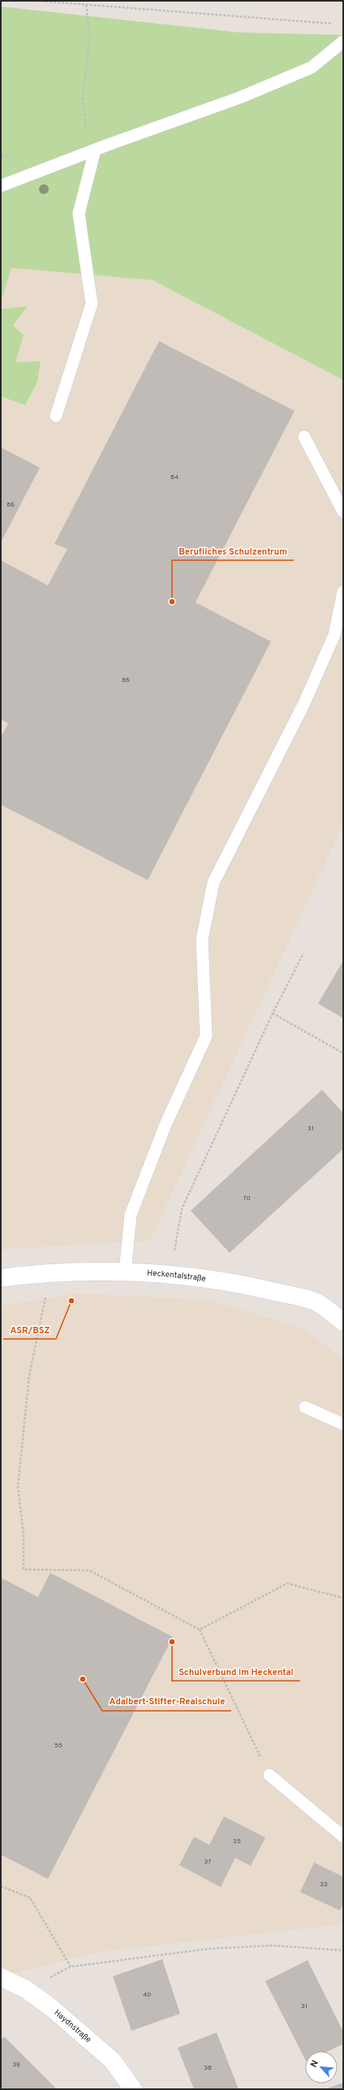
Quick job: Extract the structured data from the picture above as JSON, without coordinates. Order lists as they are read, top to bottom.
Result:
{
  "streets": {
    "street": ["Heckentalstraße", "Haydnstraße"]
  },
  "places": [
    "Berufliches Schulzentrum",
    "ASR/BSZ",
    "Schulverbund im Heckental",
    "Adalbert-Stifter-Realschule"
  ],
  "house_numbers": [
    "84",
    "86",
    "86",
    "31",
    "70",
    "55",
    "35",
    "37",
    "33",
    "40",
    "31",
    "39",
    "38"
  ],
  "north": "top left"
}
